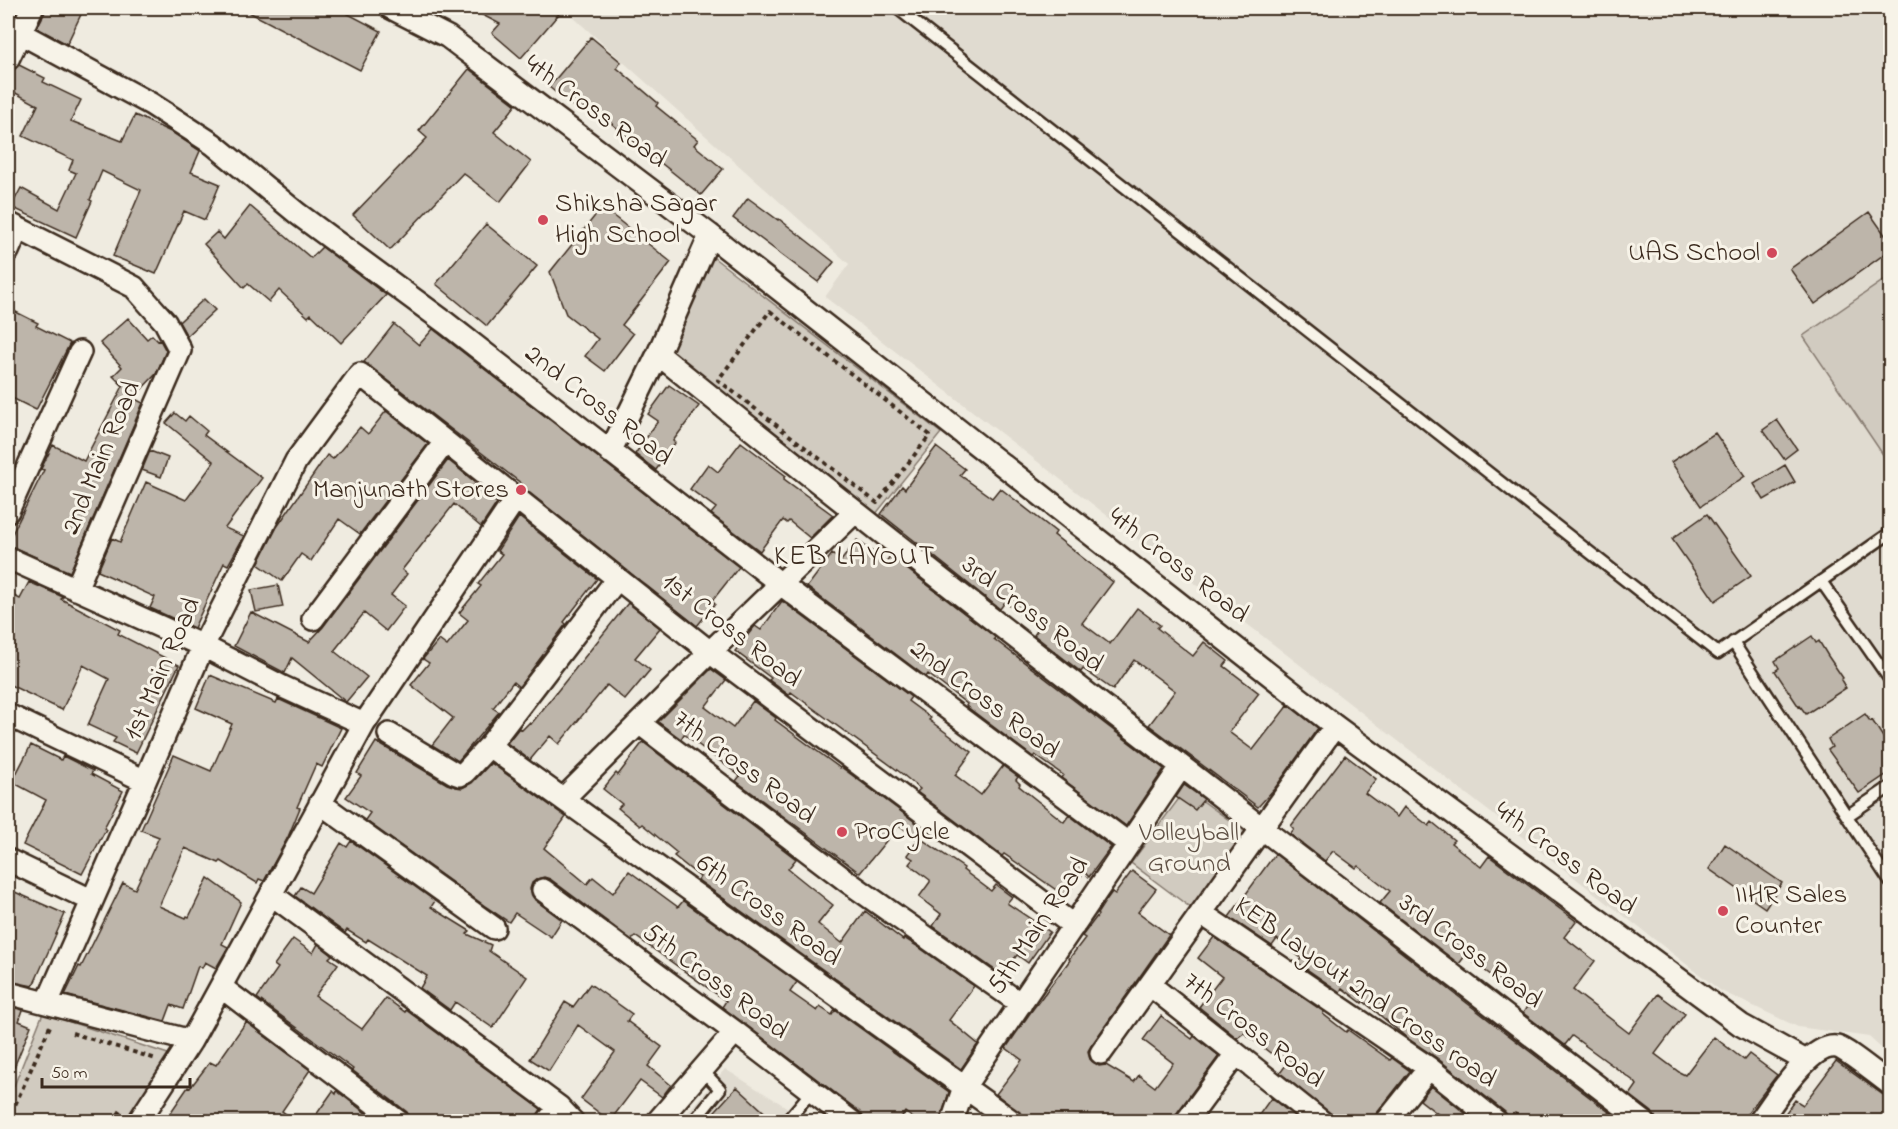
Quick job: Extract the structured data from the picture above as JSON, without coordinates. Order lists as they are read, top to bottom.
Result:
{
  "streets": {
    "street": [
      "4th Cross Road",
      "2nd Cross Road",
      "2nd Main Road",
      "3rd Cross Road",
      "1st Cross Road",
      "1st Main Road",
      "7th Cross Road",
      "6th Cross Road",
      "5th Main Road",
      "5th Cross Road",
      "KEB Layout 2nd Cross road"
    ]
  },
  "crossings": [
    ["2nd Cross Road", "5th Main Road"],
    ["3rd Cross Road", "5th Main Road"],
    ["1st Cross Road", "1st Main Road"],
    ["1st Cross Road", "5th Main Road"],
    ["7th Cross Road", "5th Main Road"],
    ["6th Cross Road", "5th Main Road"]
  ],
  "districts": ["KEB LAYOUT"],
  "parks": ["Volleyball Ground"],
  "places": [
    "Shiksha Sagar High School",
    "UAS School",
    "Manjunath Stores",
    "ProCycle",
    "IIHR Sales Counter"
  ],
  "scale_bar": "50 m"
}
